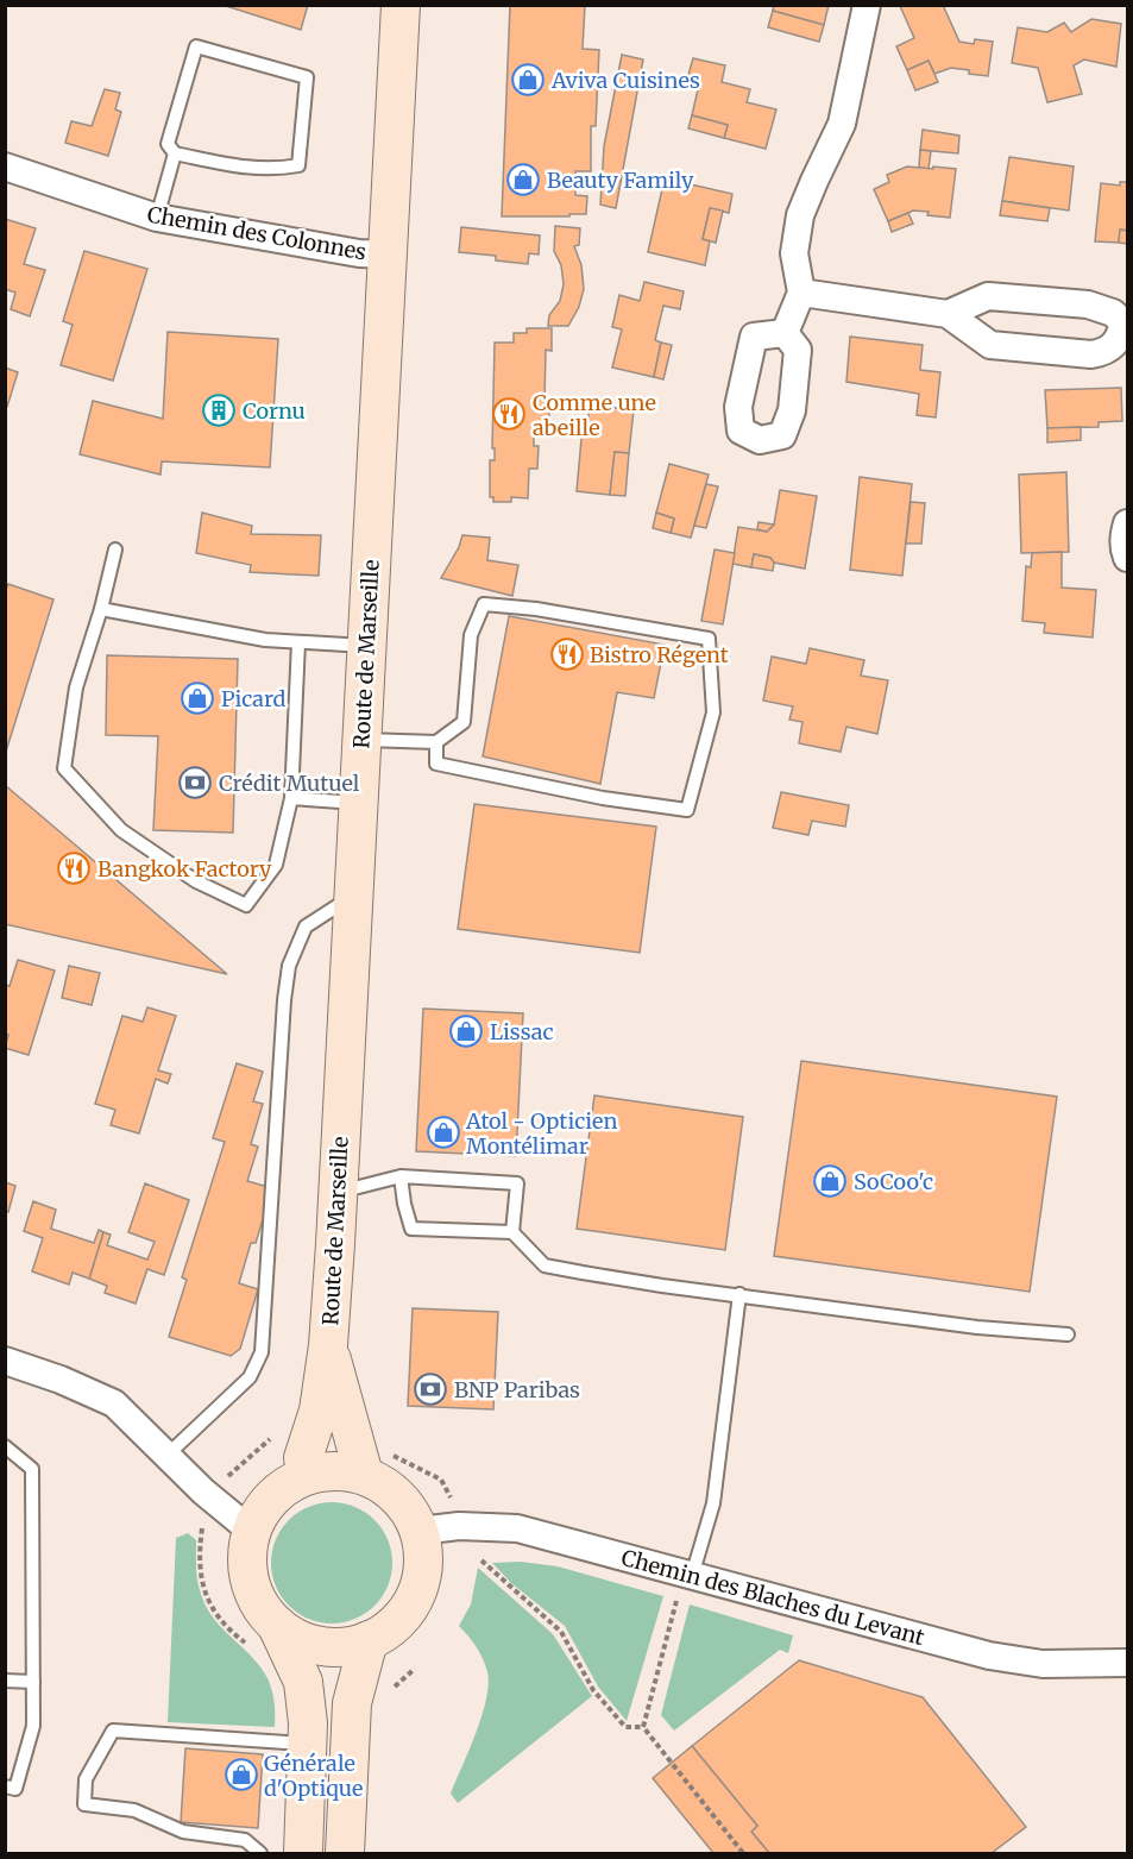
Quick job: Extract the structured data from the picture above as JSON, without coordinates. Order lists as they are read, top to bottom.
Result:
{
  "streets": {
    "main road": ["Route de Marseille"],
    "street": ["Chemin des Colonnes", "Chemin des Blaches du Levant"]
  },
  "crossings": [
    ["Chemin des Colonnes", "Route de Marseille"],
    ["Route de Marseille", "Chemin des Blaches du Levant"]
  ],
  "places": {
    "shop": [
      "Aviva Cuisines",
      "Beauty Family",
      "Picard",
      "Lissac",
      "Atol - Opticien Montélimar",
      "SoCoo'c",
      "Générale d'Optique"
    ],
    "building": ["Cornu"],
    "restaurant": ["Comme une abeille", "Bistro Régent", "Bangkok Factory"],
    "bank": ["Crédit Mutuel", "BNP Paribas"]
  }
}
